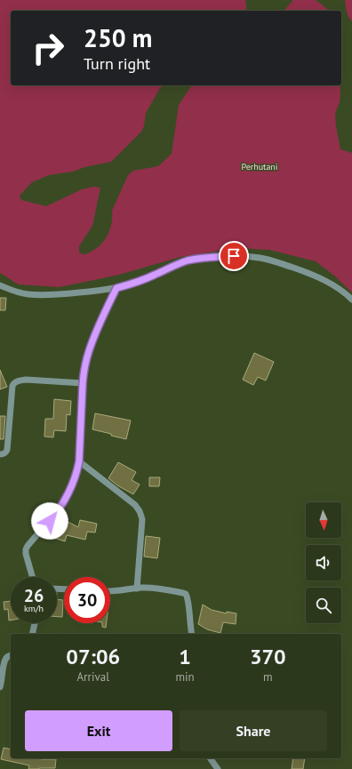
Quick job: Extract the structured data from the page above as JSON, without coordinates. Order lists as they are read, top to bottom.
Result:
{
  "parks": ["Perhutani"],
  "north": "bottom",
  "page": {
    "turn": ["250 m", "Turn right"],
    "speed": "26 km/h",
    "limit": "30",
    "eta": [
      "07:06",
      "Arrival",
      "1",
      "min",
      "370",
      "m"
    ],
    "buttons": ["Exit", "Share"]
  }
}
